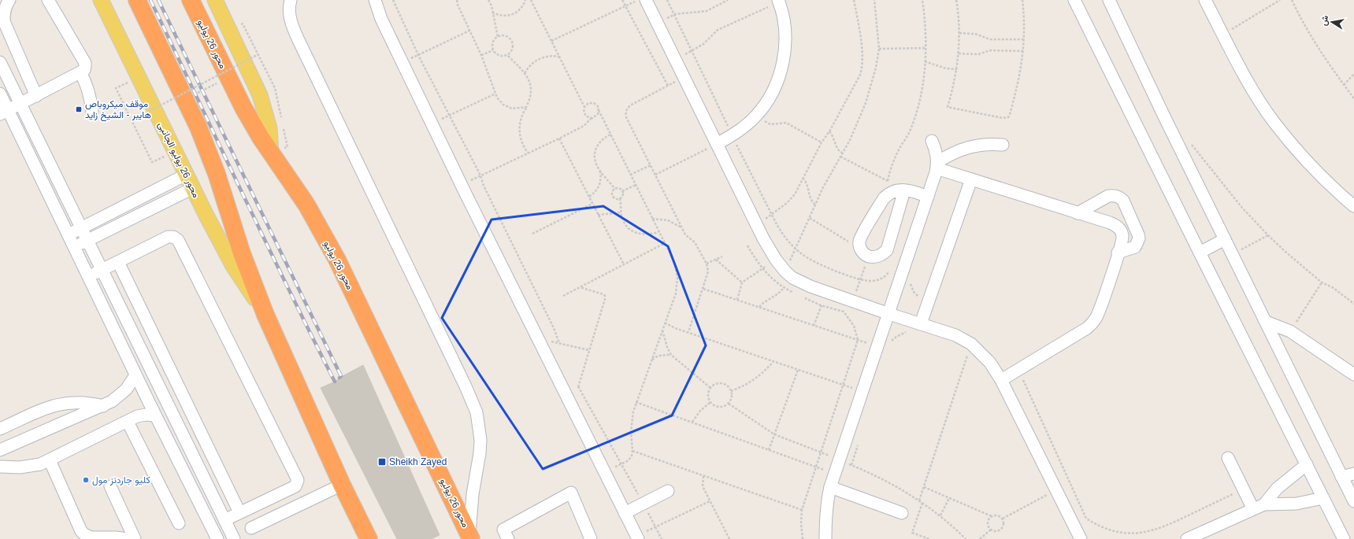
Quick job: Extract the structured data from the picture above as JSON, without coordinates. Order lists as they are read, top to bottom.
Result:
{
  "streets": {
    "highway": ["محور 26 يوليو"],
    "main road": ["محور 26 يوليو الجانبى"]
  },
  "places": {
    "transit": ["موقف ميكروباص هايبر - الشيخ زايد", "Sheikh Zayed"],
    "other": ["كليو جاردنز مول"]
  },
  "north": "left"
}
